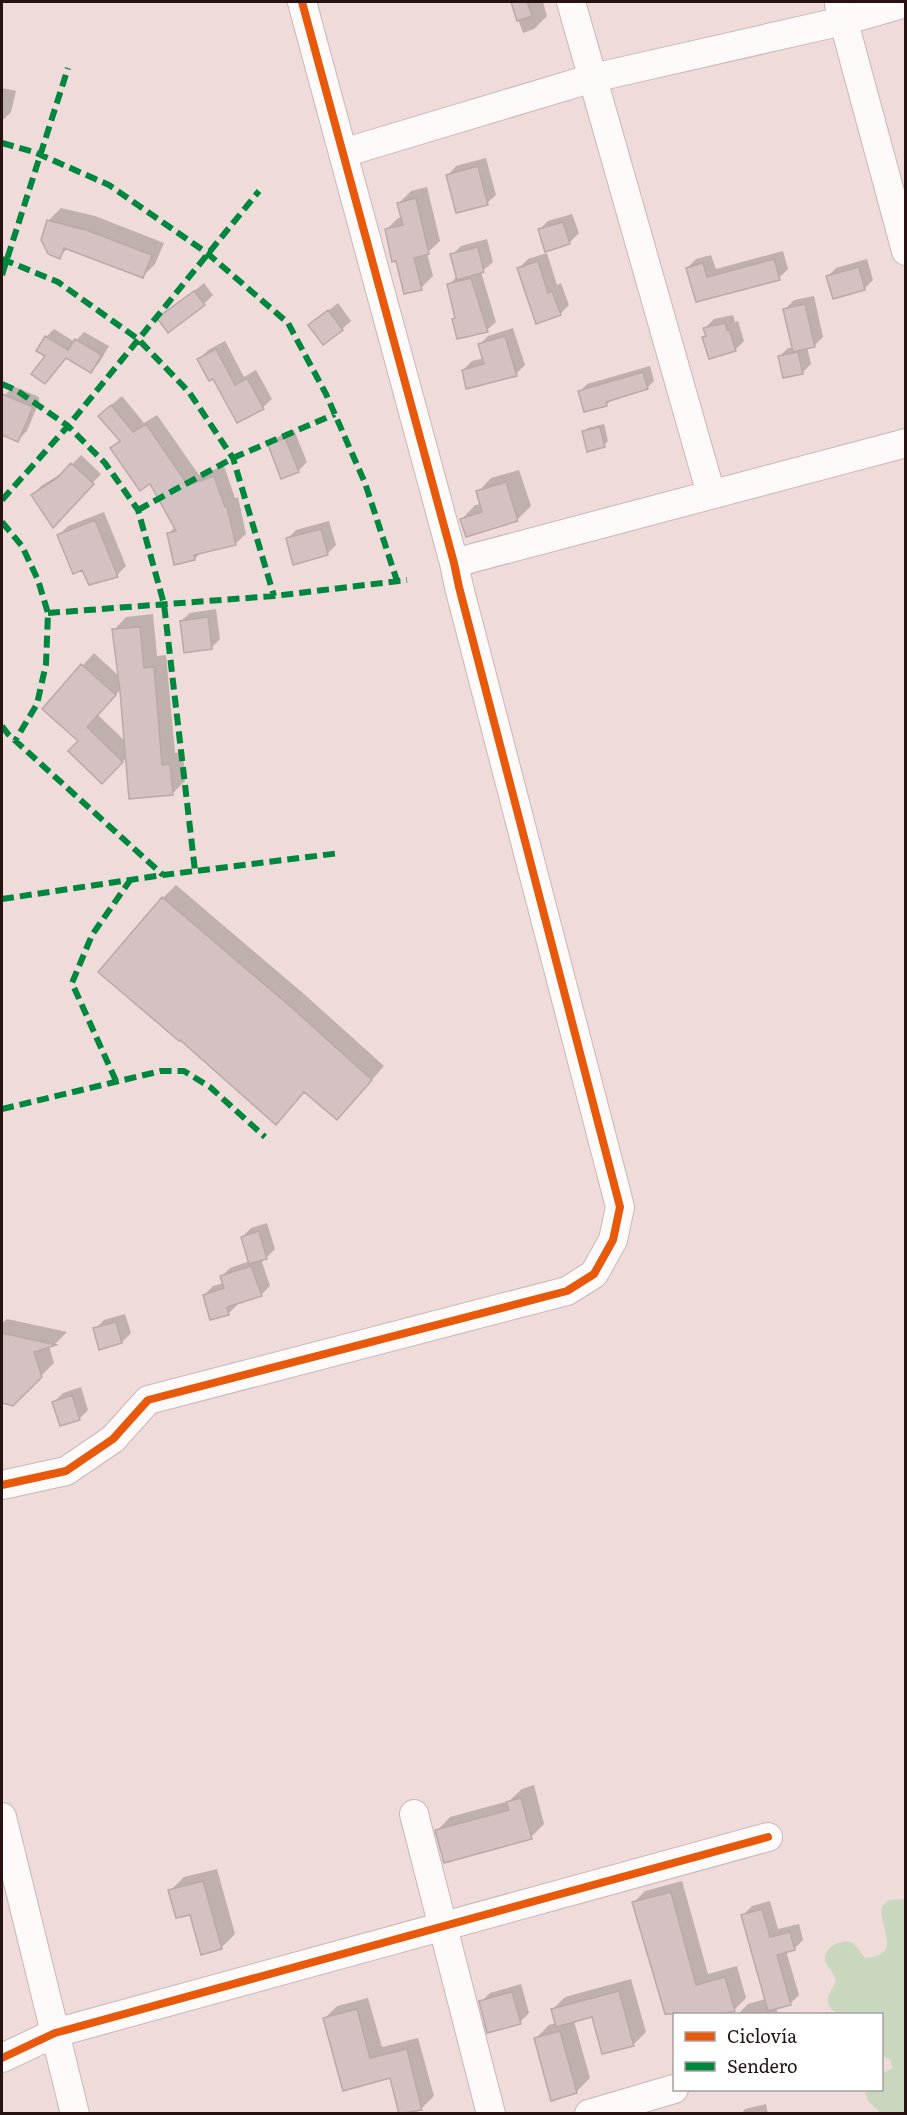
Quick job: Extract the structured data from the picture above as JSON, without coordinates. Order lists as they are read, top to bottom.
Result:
{
  "legend": ["Ciclovía", "Sendero"]
}
